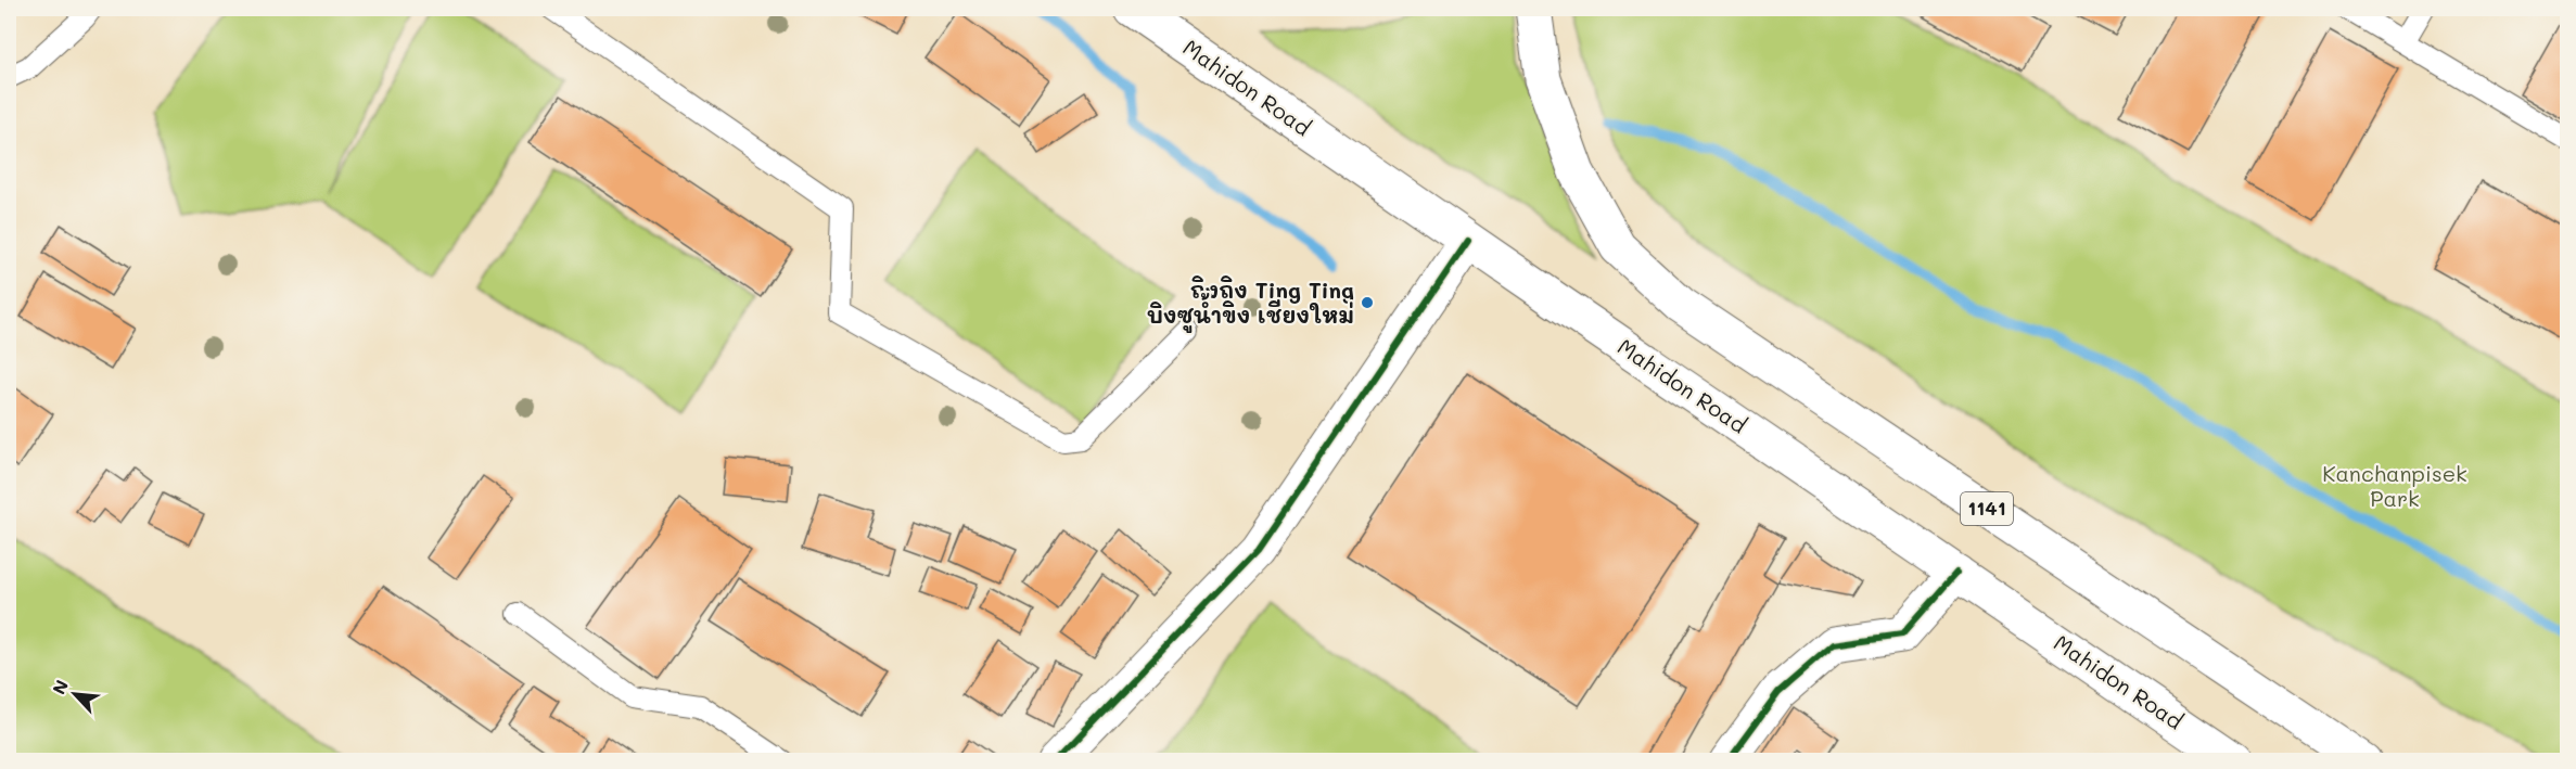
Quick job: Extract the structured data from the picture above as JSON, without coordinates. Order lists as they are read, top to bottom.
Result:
{
  "streets": {
    "main road": ["Mahidon Road", "1141"]
  },
  "parks": ["Kanchanpisek Park"],
  "places": ["ถิงถิง Ting Ting บิงซูน้ำขิง เชียงใหม่"],
  "north": "top left"
}
